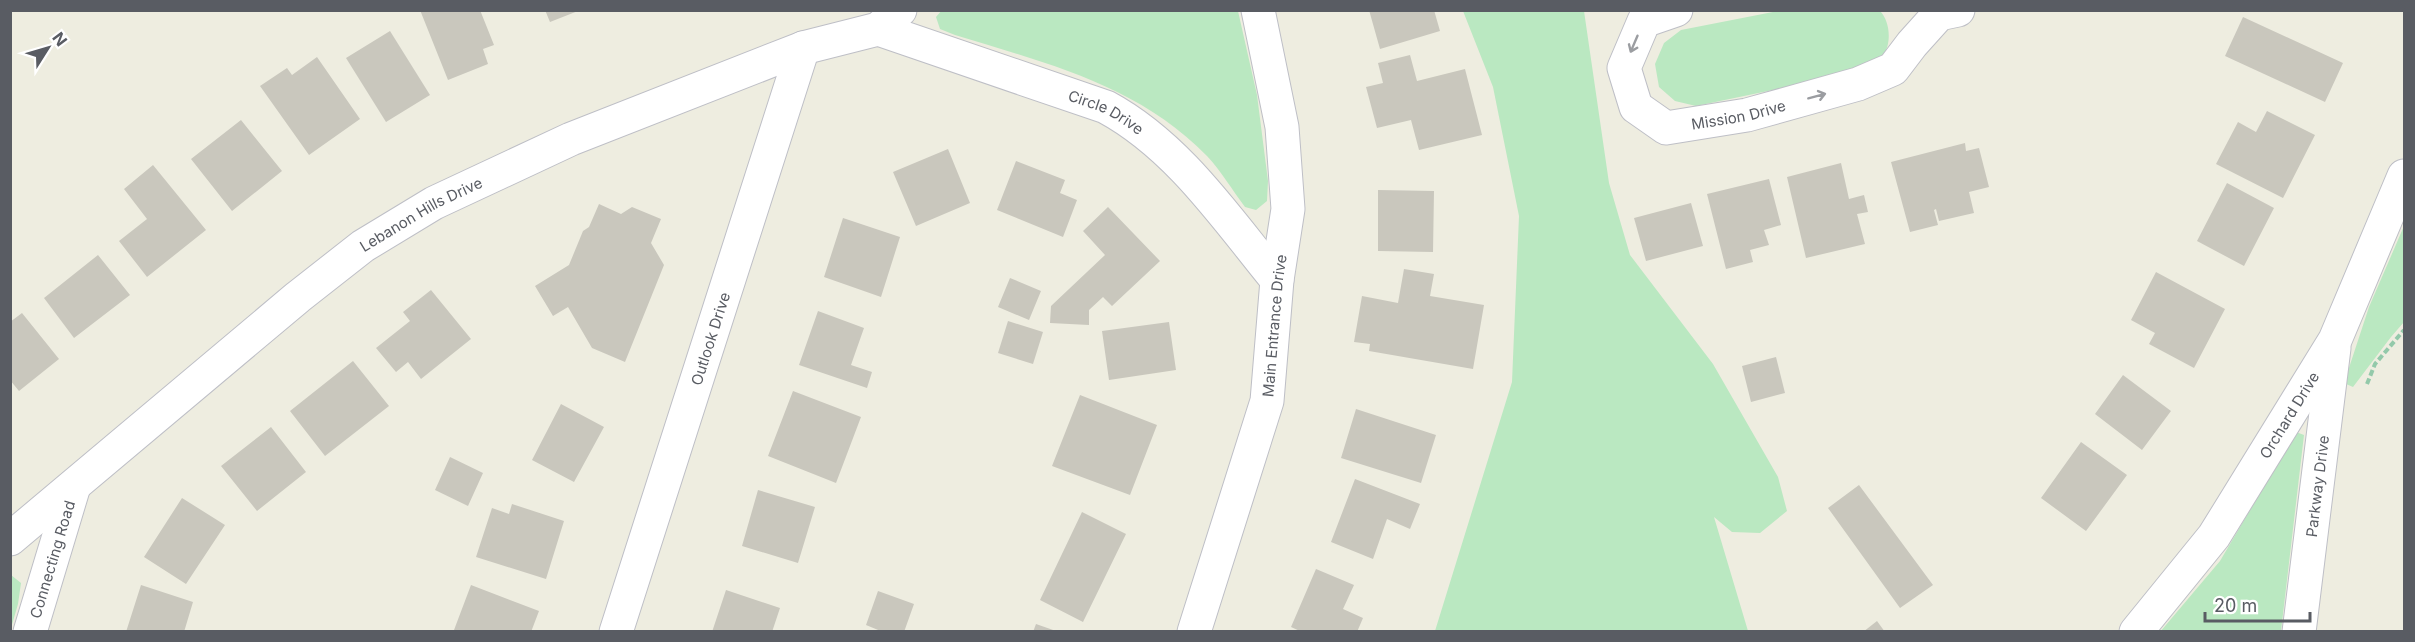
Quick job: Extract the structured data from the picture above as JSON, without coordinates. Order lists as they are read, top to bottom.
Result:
{
  "streets": {
    "street": [
      "Circle Drive",
      "Mission Drive",
      "Lebanon Hills Drive",
      "Main Entrance Drive",
      "Outlook Drive",
      "Orchard Drive",
      "Parkway Drive",
      "Connecting Road"
    ]
  },
  "crossings": [
    ["Circle Drive", "Lebanon Hills Drive"],
    ["Circle Drive", "Main Entrance Drive"],
    ["Lebanon Hills Drive", "Outlook Drive"],
    ["Lebanon Hills Drive", "Connecting Road"],
    ["Orchard Drive", "Parkway Drive"]
  ],
  "scale_bar": "20 m",
  "north": "top right"
}
